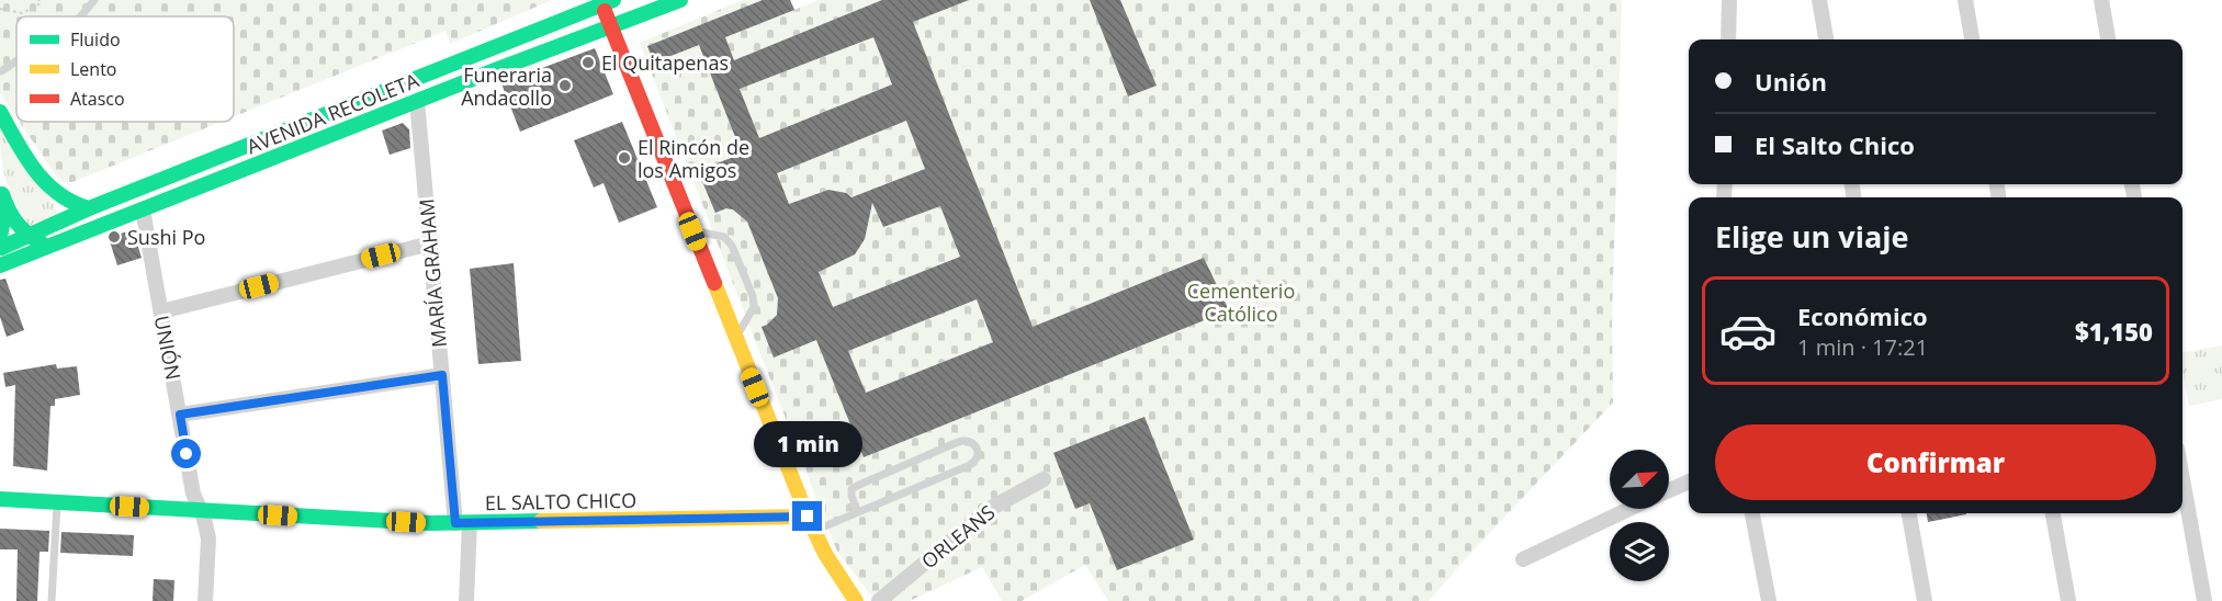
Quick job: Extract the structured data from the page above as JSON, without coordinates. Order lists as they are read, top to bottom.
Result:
{
  "streets": {
    "main road": ["AVENIDA RECOLETA", "EL SALTO CHICO"],
    "street": ["MARÍA GRAHAM", "UNIÓN", "ORLEANS"]
  },
  "crossings": [
    ["AVENIDA RECOLETA", "MARÍA GRAHAM"],
    ["AVENIDA RECOLETA", "UNIÓN"],
    ["MARÍA GRAHAM", "EL SALTO CHICO"],
    ["UNIÓN", "EL SALTO CHICO"]
  ],
  "parks": ["Cementerio Católico"],
  "places": [
    "El Quitapenas",
    "Funeraria Andacollo",
    "El Rincón de los Amigos",
    "Sushi Po"
  ],
  "legend": ["Fluido", "Lento", "Atasco"],
  "north": "top right",
  "page": {
    "banner": ["Unión", "El Salto Chico"],
    "heading": "Elige un viaje",
    "list": [
      {
        "name": "Económico",
        "note": "1 min · 17:21",
        "value": "$1,150"
      }
    ],
    "buttons": "Confirmar",
    "bubble": "1 min"
  }
}
